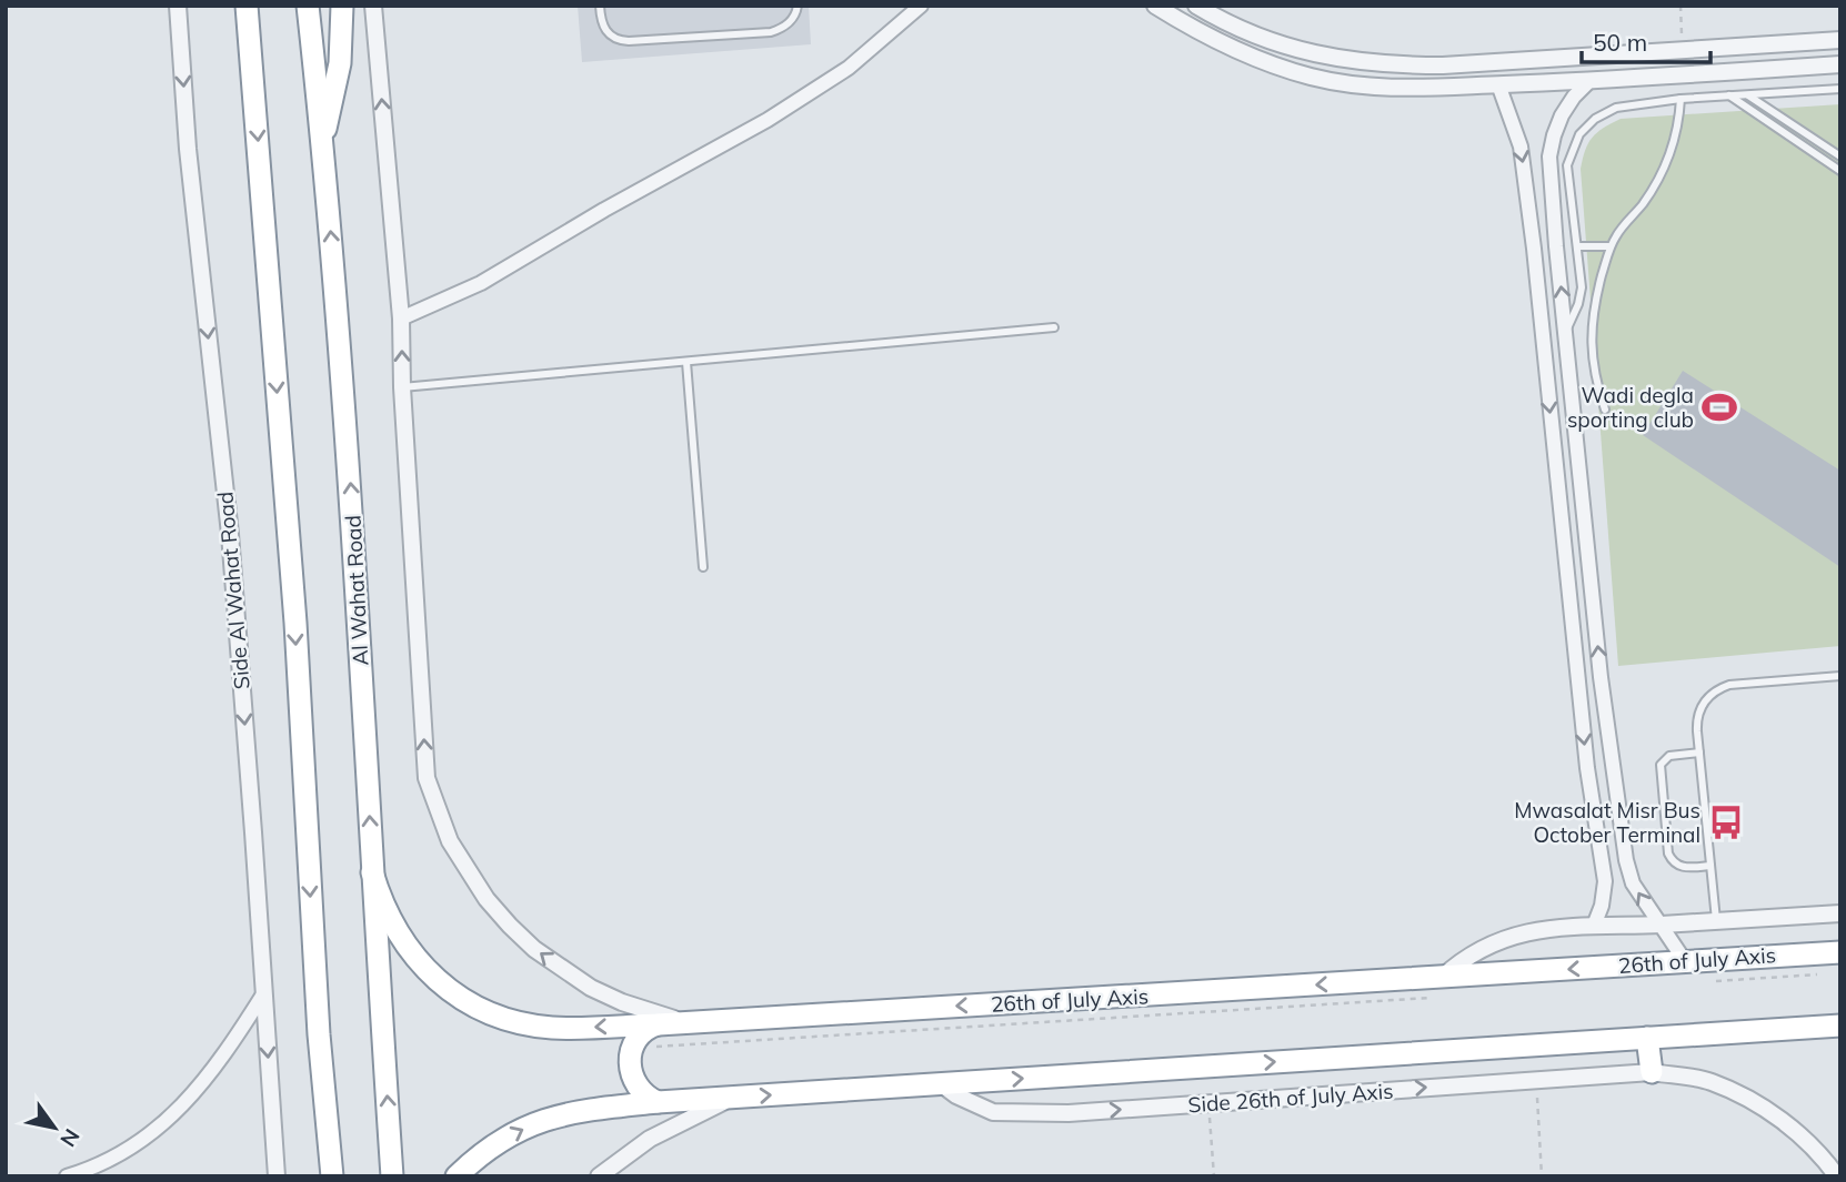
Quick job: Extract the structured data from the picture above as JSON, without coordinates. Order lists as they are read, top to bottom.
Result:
{
  "streets": {
    "highway": ["Al Wahat Road", "26th of July Axis"],
    "street": ["Side Al Wahat Road", "Side 26th of July Axis"]
  },
  "crossings": [
    ["Al Wahat Road", "26th of July Axis"]
  ],
  "one_way": ["Side Al Wahat Road", "Side 26th of July Axis"],
  "places": {
    "sports": ["Wadi degla sporting club"],
    "bus stop": ["Mwasalat Misr Bus October Terminal"]
  },
  "scale_bar": "50 m",
  "north": "bottom right"
}
